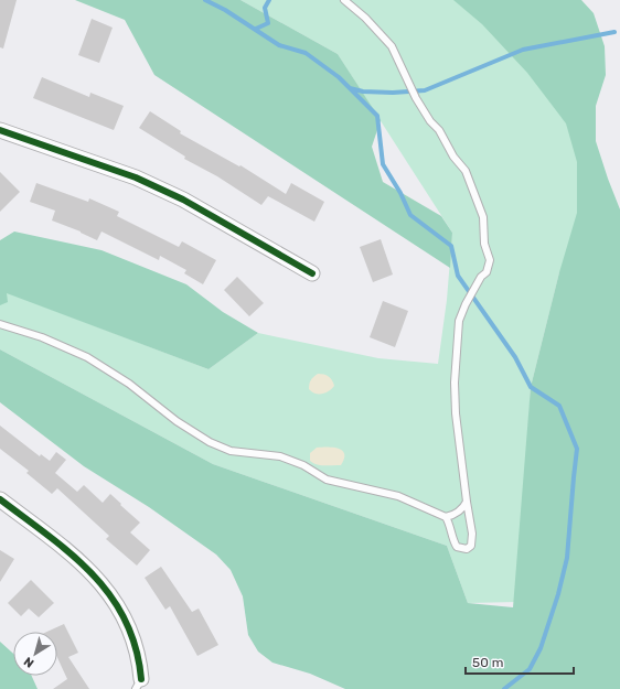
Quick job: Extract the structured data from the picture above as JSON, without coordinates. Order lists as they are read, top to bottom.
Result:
{
  "scale_bar": "50 m",
  "north": "bottom left"
}
